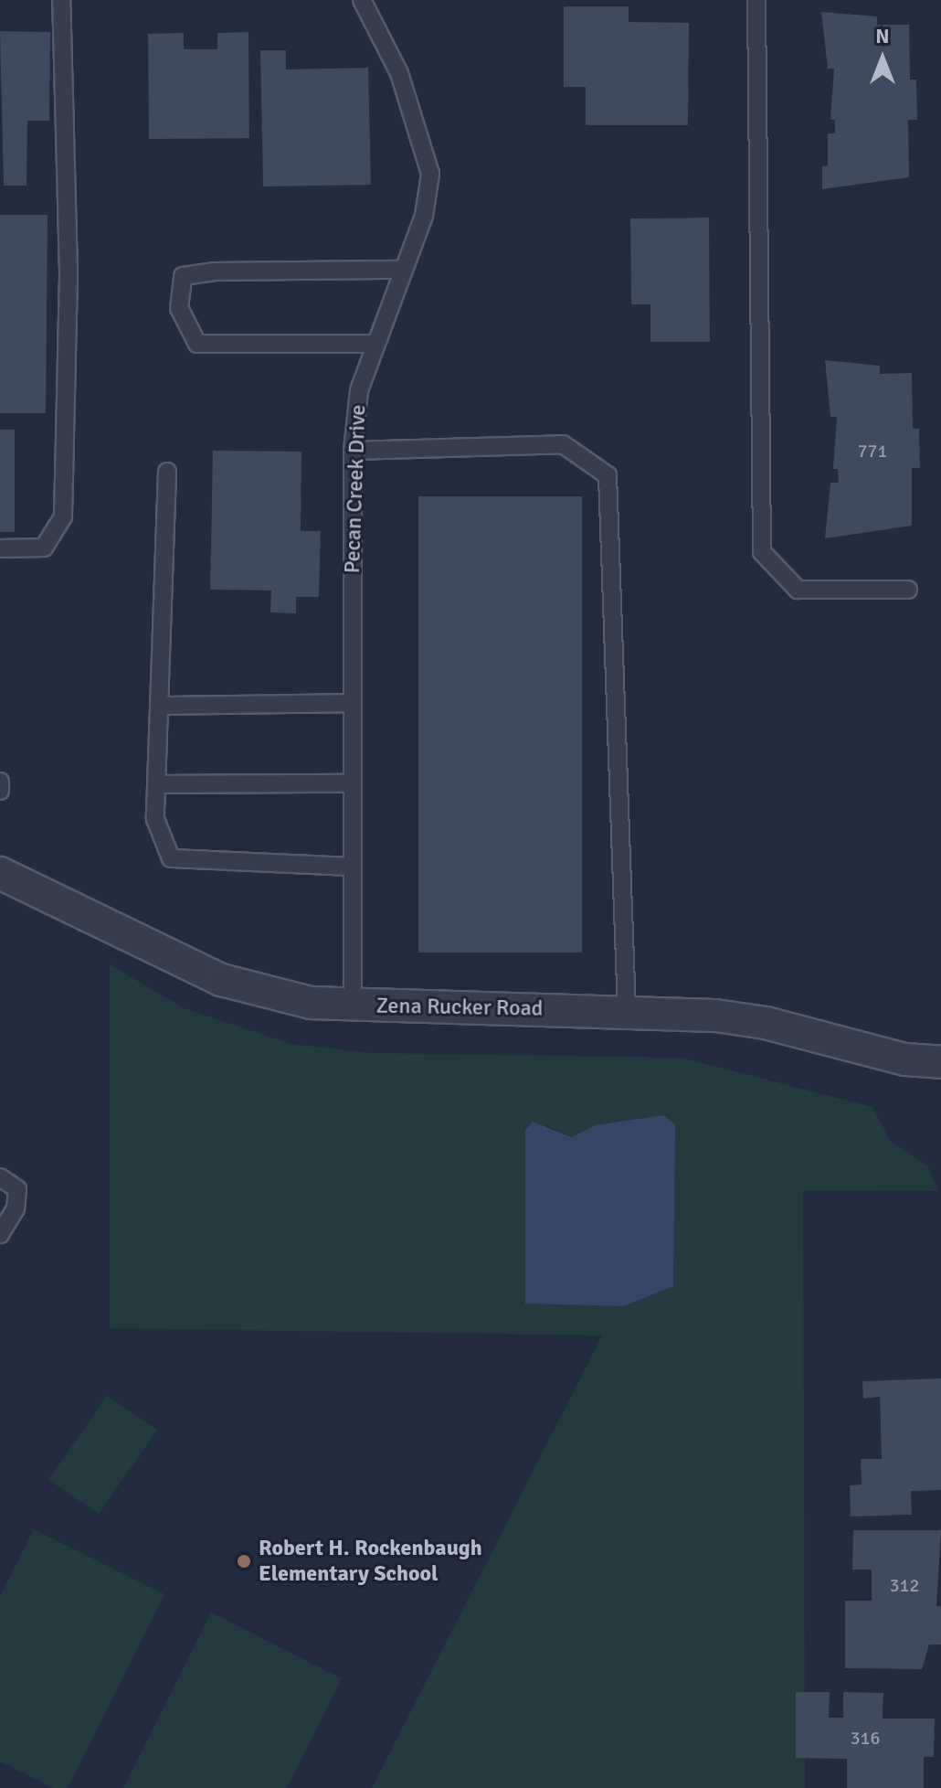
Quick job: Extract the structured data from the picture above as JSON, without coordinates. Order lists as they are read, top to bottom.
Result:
{
  "streets": {
    "street": ["Zena Rucker Road"],
    "lane": ["Pecan Creek Drive"]
  },
  "crossings": [
    ["Pecan Creek Drive", "Zena Rucker Road"]
  ],
  "places": ["Robert H. Rockenbaugh Elementary School"],
  "house_numbers": ["771", "312", "316"],
  "north": "top"
}
